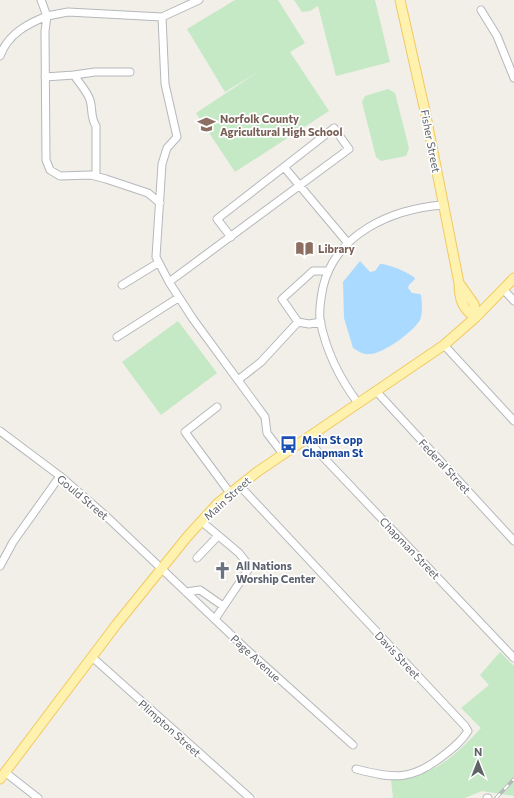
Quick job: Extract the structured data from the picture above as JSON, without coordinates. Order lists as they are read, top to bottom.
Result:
{
  "streets": {
    "main road": ["Fisher Street", "Main Street"],
    "street": [
      "Federal Street",
      "Gould Street",
      "Chapman Street",
      "Davis Street",
      "Page Avenue",
      "Plimpton Street"
    ]
  },
  "crossings": [
    ["Fisher Street", "Main Street"],
    ["Federal Street", "Main Street"],
    ["Gould Street", "Main Street"],
    ["Gould Street", "Page Avenue"],
    ["Main Street", "Chapman Street"],
    ["Main Street", "Davis Street"],
    ["Main Street", "Page Avenue"],
    ["Main Street", "Plimpton Street"]
  ],
  "places": {
    "school or university": ["Norfolk County Agricultural High School"],
    "library": ["Library"],
    "bus stop": ["Main St opp Chapman St"],
    "church": ["All Nations Worship Center"]
  },
  "north": "top"
}
